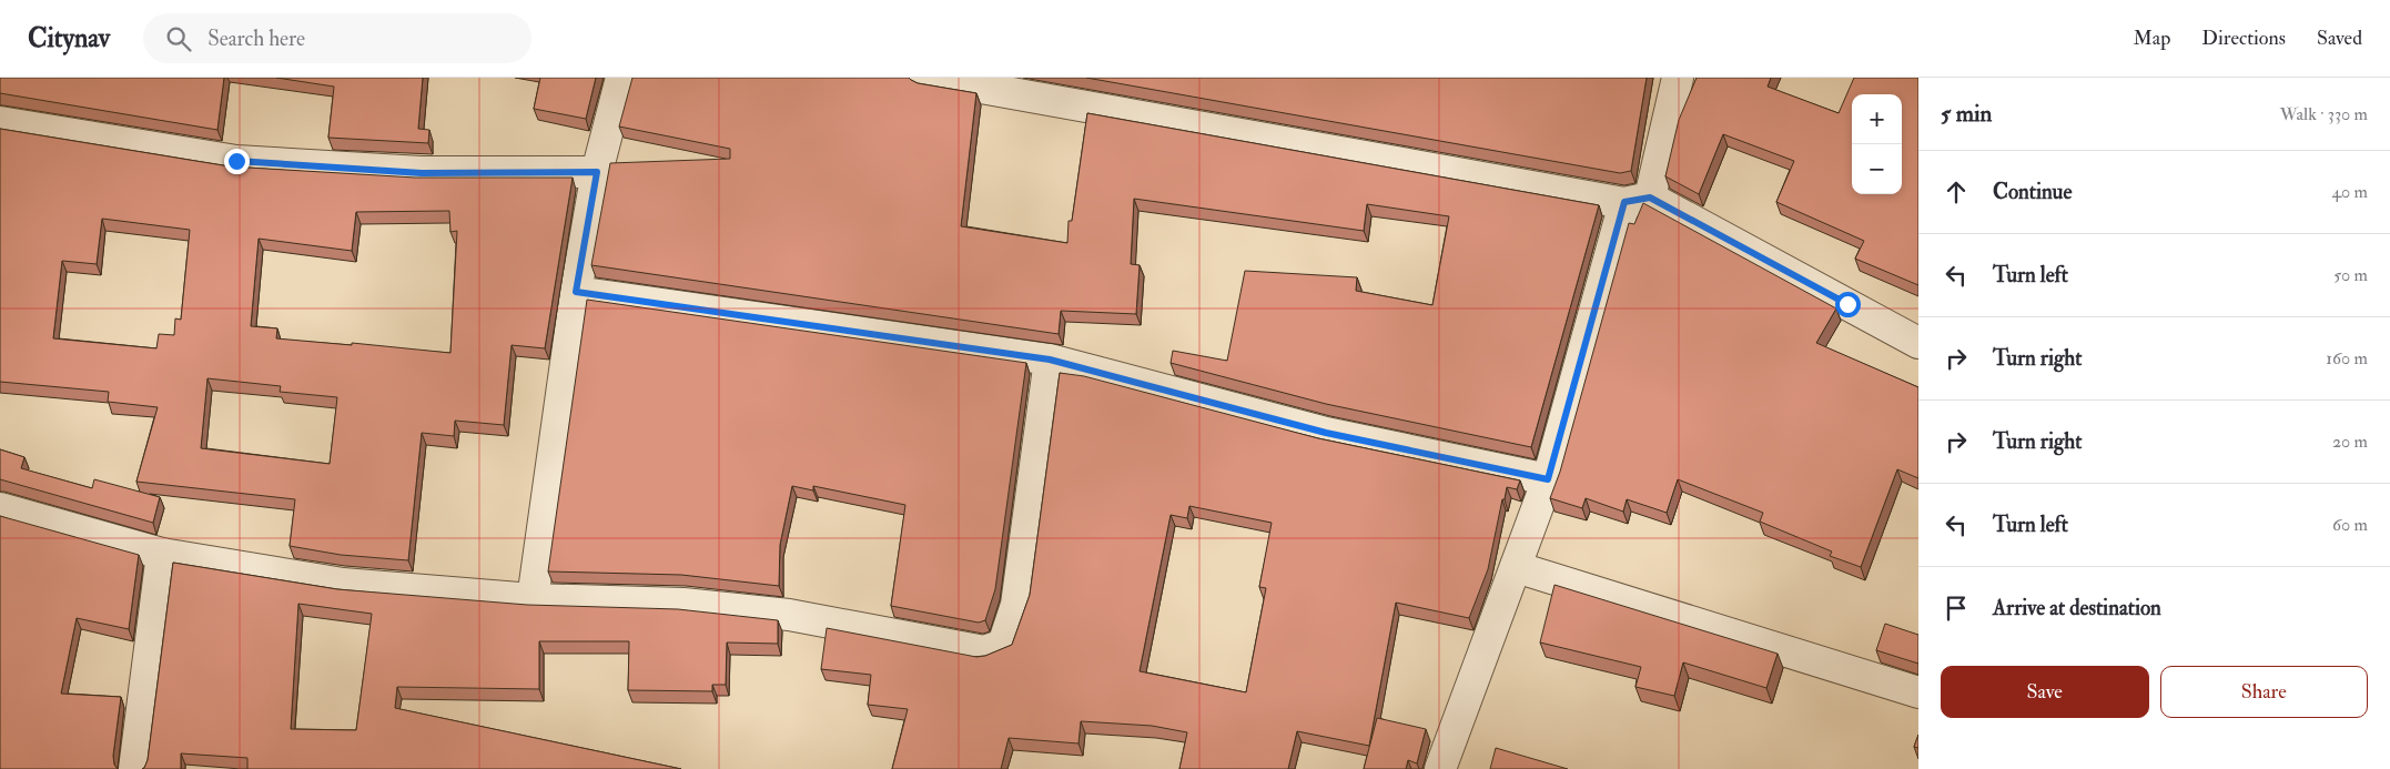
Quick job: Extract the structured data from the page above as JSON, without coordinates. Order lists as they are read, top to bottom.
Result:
{
  "page": {
    "header": "Citynav",
    "search": "Search here",
    "nav": ["Map", "Directions", "Saved"],
    "heading": ["5 min", "Walk · 330 m"],
    "map_buttons": ["+", "−"],
    "list": [
      ["Continue", "40 m"],
      ["Turn left", "50 m"],
      ["Turn right", "160 m"],
      ["Turn right", "20 m"],
      ["Turn left", "60 m"],
      "Arrive at destination"
    ],
    "buttons": ["Save", "Share"]
  }
}
